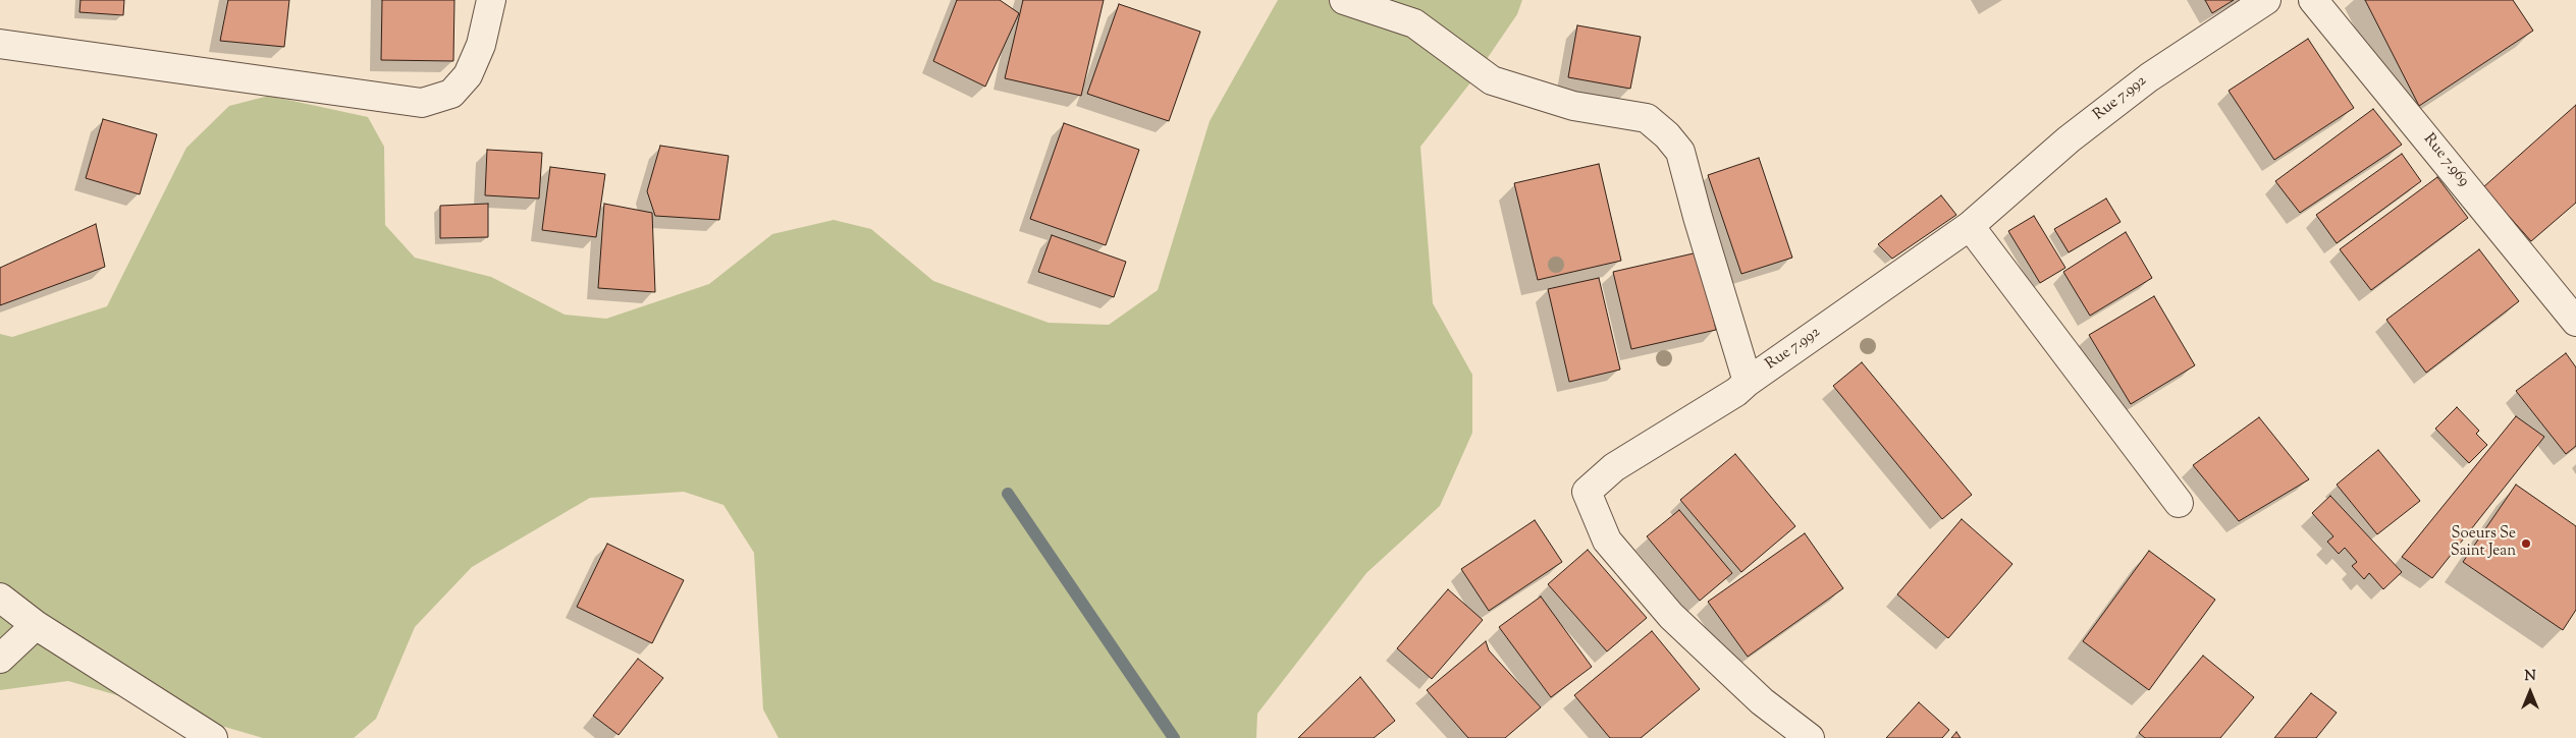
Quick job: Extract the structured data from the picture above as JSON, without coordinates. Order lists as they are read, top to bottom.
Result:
{
  "streets": {
    "street": ["Rue 7.992", "Rue 7.969"]
  },
  "places": ["Soeurs Se Saint Jean"],
  "north": "top"
}
